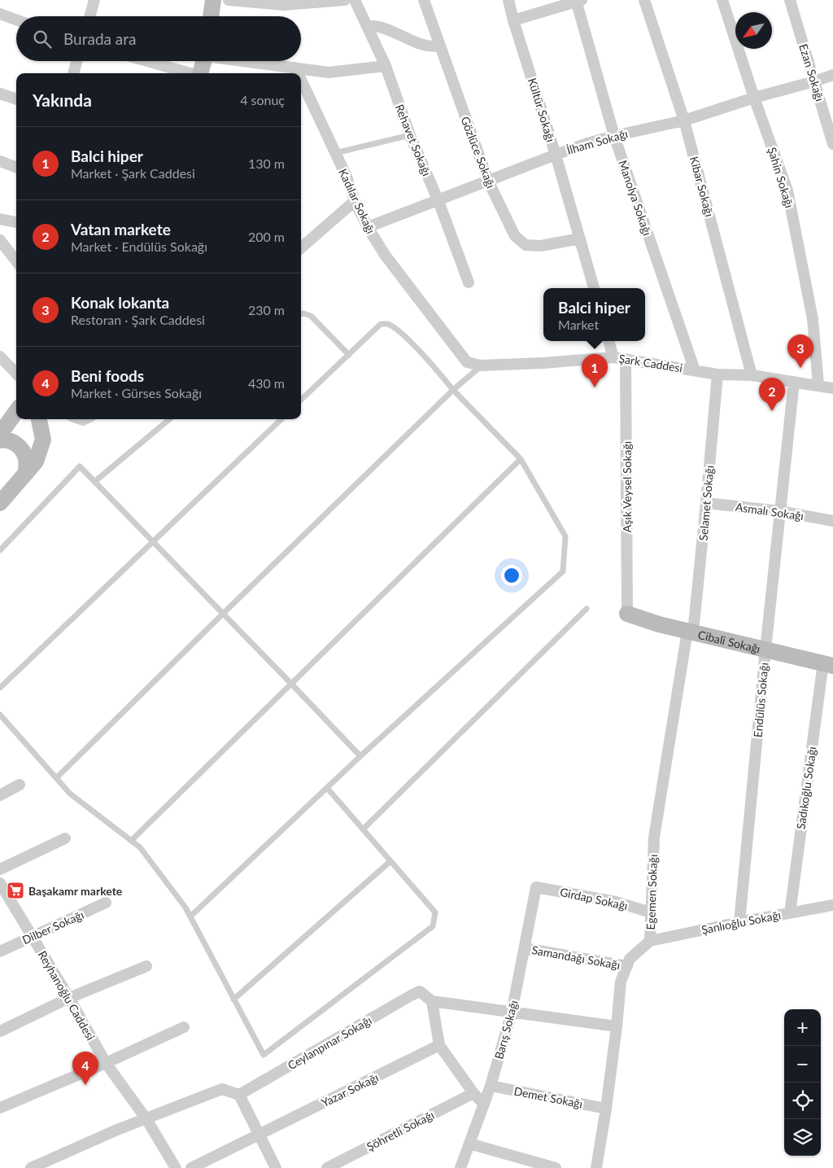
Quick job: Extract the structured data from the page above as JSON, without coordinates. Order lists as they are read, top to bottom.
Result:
{
  "streets": {
    "street": [
      "Ezan Sokağı",
      "Kültür Sokağı",
      "Rehavet Sokağı",
      "İlham Sokağı",
      "Gözlüce Sokağı",
      "Şahin Sokağı",
      "Kibar Sokağı",
      "Manolya Sokağı",
      "Kadılar Sokağı",
      "Şark Caddesi",
      "Aşık Veysel Sokağı",
      "Selamet Sokağı",
      "Asmalı Sokağı",
      "Cibali Sokağı",
      "Endülüs Sokağı",
      "Sadıkoğlu Sokağı",
      "Egemen Sokağı",
      "Girdap Sokağı",
      "Şanlıoğlu Sokağı",
      "Dilber Sokağı",
      "Samandağı Sokağı",
      "Reyhanoğlu Caddesi",
      "Barış Sokağı",
      "Ceylanpınar Sokağı",
      "Yazar Sokağı",
      "Demet Sokağı",
      "Şöhretli Sokağı"
    ]
  },
  "crossings": [
    ["Ezan Sokağı", "İlham Sokağı"],
    ["Kültür Sokağı", "İlham Sokağı"],
    ["Kültür Sokağı", "Gözlüce Sokağı"],
    ["Rehavet Sokağı", "İlham Sokağı"],
    ["İlham Sokağı", "Gözlüce Sokağı"],
    ["İlham Sokağı", "Şahin Sokağı"],
    ["İlham Sokağı", "Kibar Sokağı"],
    ["İlham Sokağı", "Manolya Sokağı"],
    ["İlham Sokağı", "Kadılar Sokağı"],
    ["Şahin Sokağı", "Şark Caddesi"],
    ["Kibar Sokağı", "Şark Caddesi"],
    ["Manolya Sokağı", "Şark Caddesi"],
    ["Kadılar Sokağı", "Şark Caddesi"],
    ["Şark Caddesi", "Aşık Veysel Sokağı"],
    ["Şark Caddesi", "Selamet Sokağı"],
    ["Şark Caddesi", "Endülüs Sokağı"],
    ["Aşık Veysel Sokağı", "Cibali Sokağı"],
    ["Selamet Sokağı", "Asmalı Sokağı"],
    ["Selamet Sokağı", "Cibali Sokağı"],
    ["Selamet Sokağı", "Egemen Sokağı"],
    ["Asmalı Sokağı", "Endülüs Sokağı"],
    ["Cibali Sokağı", "Endülüs Sokağı"],
    ["Cibali Sokağı", "Sadıkoğlu Sokağı"],
    ["Cibali Sokağı", "Egemen Sokağı"],
    ["Endülüs Sokağı", "Şanlıoğlu Sokağı"],
    ["Sadıkoğlu Sokağı", "Şanlıoğlu Sokağı"],
    ["Egemen Sokağı", "Girdap Sokağı"],
    ["Egemen Sokağı", "Şanlıoğlu Sokağı"],
    ["Egemen Sokağı", "Samandağı Sokağı"],
    ["Egemen Sokağı", "Demet Sokağı"],
    ["Girdap Sokağı", "Barış Sokağı"],
    ["Dilber Sokağı", "Reyhanoğlu Caddesi"],
    ["Samandağı Sokağı", "Barış Sokağı"],
    ["Barış Sokağı", "Demet Sokağı"]
  ],
  "places": {
    "supermarket": ["Başakamr markete"]
  },
  "north": "bottom left",
  "page": {
    "search": "Burada ara",
    "heading": ["Yakında", "4 sonuç"],
    "list": [
      {
        "mark": "1",
        "name": "Balci hiper",
        "note": "Market · Şark Caddesi",
        "value": "130 m"
      },
      {
        "mark": "2",
        "name": "Vatan markete",
        "note": "Market · Endülüs Sokağı",
        "value": "200 m"
      },
      {
        "mark": "3",
        "name": "Konak lokanta",
        "note": "Restoran · Şark Caddesi",
        "value": "230 m"
      },
      {
        "mark": "4",
        "name": "Beni foods",
        "note": "Market · Gürses Sokağı",
        "value": "430 m"
      }
    ],
    "popup": ["Balci hiper", "Market"],
    "pins": [
      "3",
      "1",
      "2",
      "4"
    ],
    "map_buttons": ["+", "−"]
  }
}
